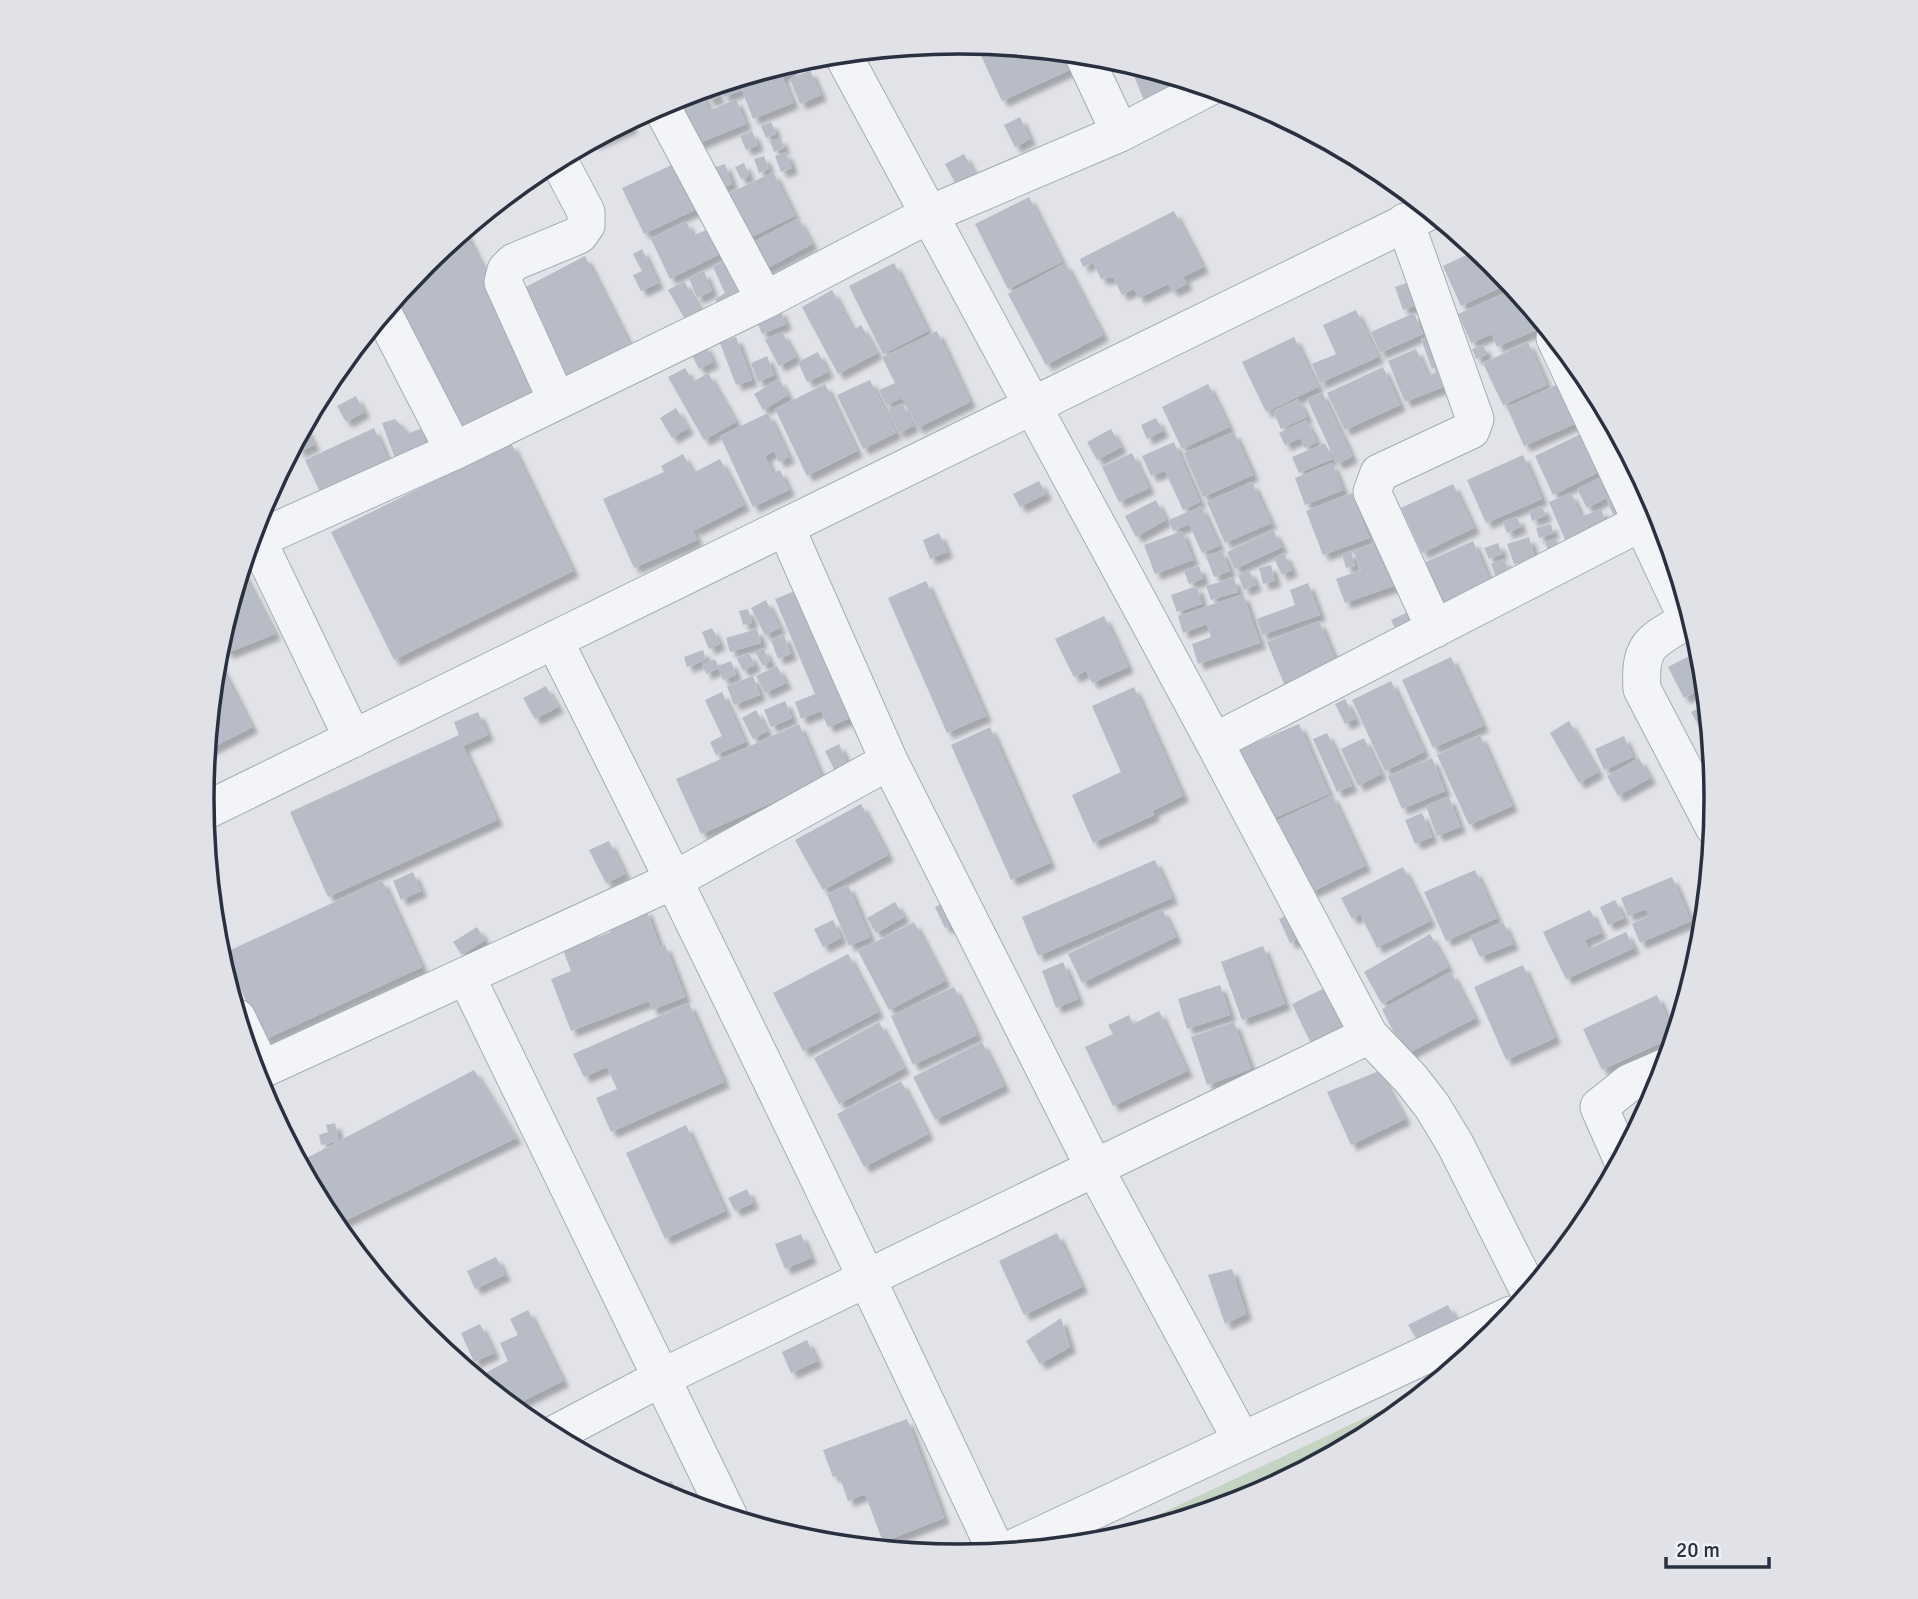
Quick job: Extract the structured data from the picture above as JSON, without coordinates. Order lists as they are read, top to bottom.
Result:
{
  "scale_bar": "20 m"
}
